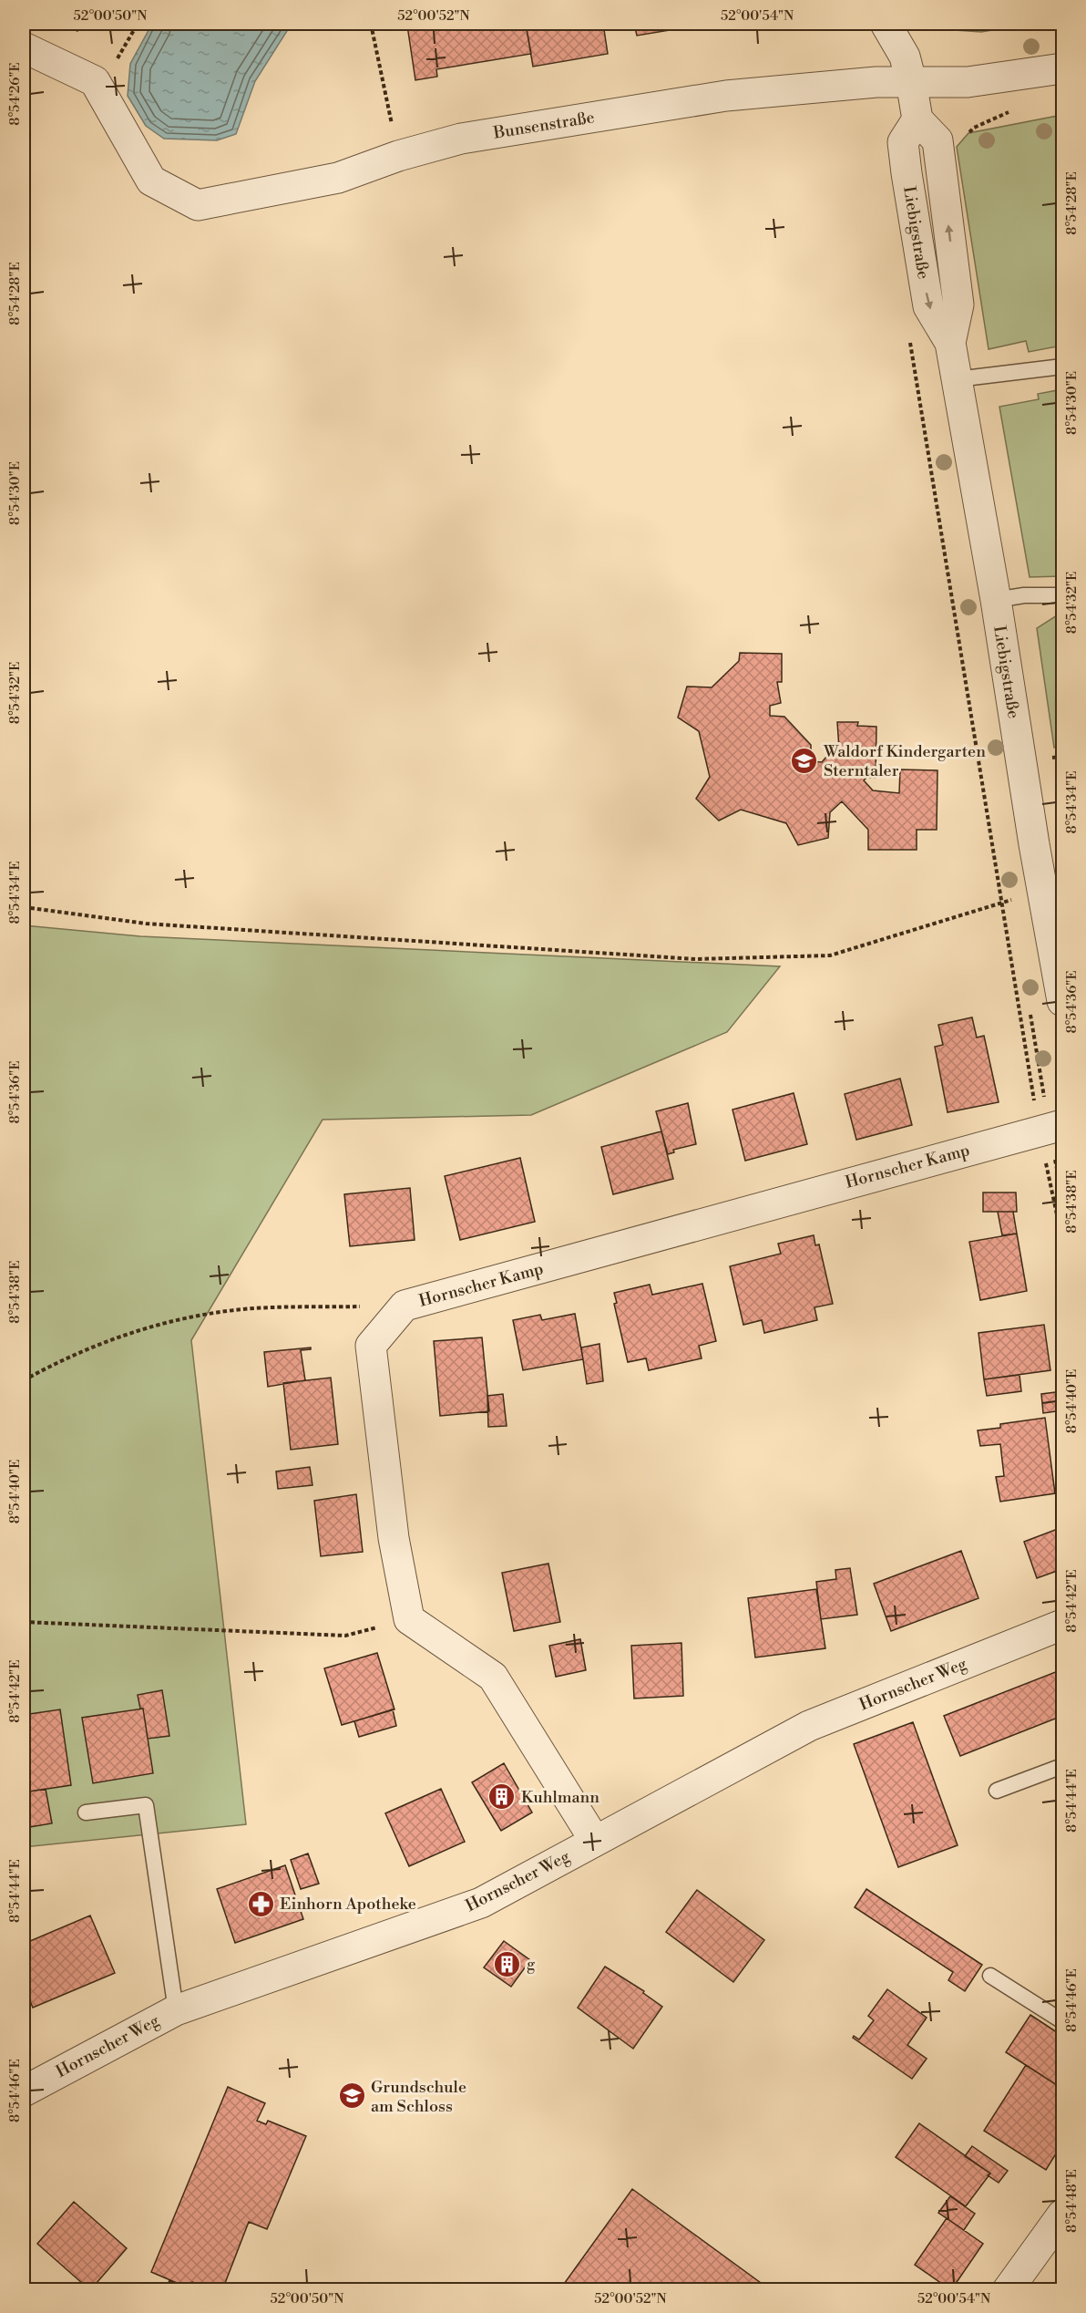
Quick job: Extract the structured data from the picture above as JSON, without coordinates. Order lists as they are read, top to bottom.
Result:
{
  "streets": {
    "street": [
      "Bunsenstraße",
      "Liebigstraße",
      "Hornscher Kamp",
      "Hornscher Weg"
    ]
  },
  "crossings": [
    ["Bunsenstraße", "Liebigstraße"]
  ],
  "places": {
    "school or university": ["Waldorf Kindergarten Sterntaler", "Grundschule am Schloss"],
    "building": ["Kuhlmann", "g"],
    "pharmacy": ["Einhorn Apotheke"]
  },
  "coordinates": [
    "52°00'50\"N",
    "52°00'52\"N",
    "52°00'54\"N",
    "8°54'26\"E",
    "8°54'28\"E",
    "8°54'30\"E",
    "8°54'32\"E",
    "8°54'34\"E",
    "8°54'36\"E",
    "8°54'38\"E",
    "8°54'40\"E",
    "8°54'42\"E",
    "8°54'44\"E",
    "8°54'46\"E",
    "8°54'48\"E"
  ]
}
